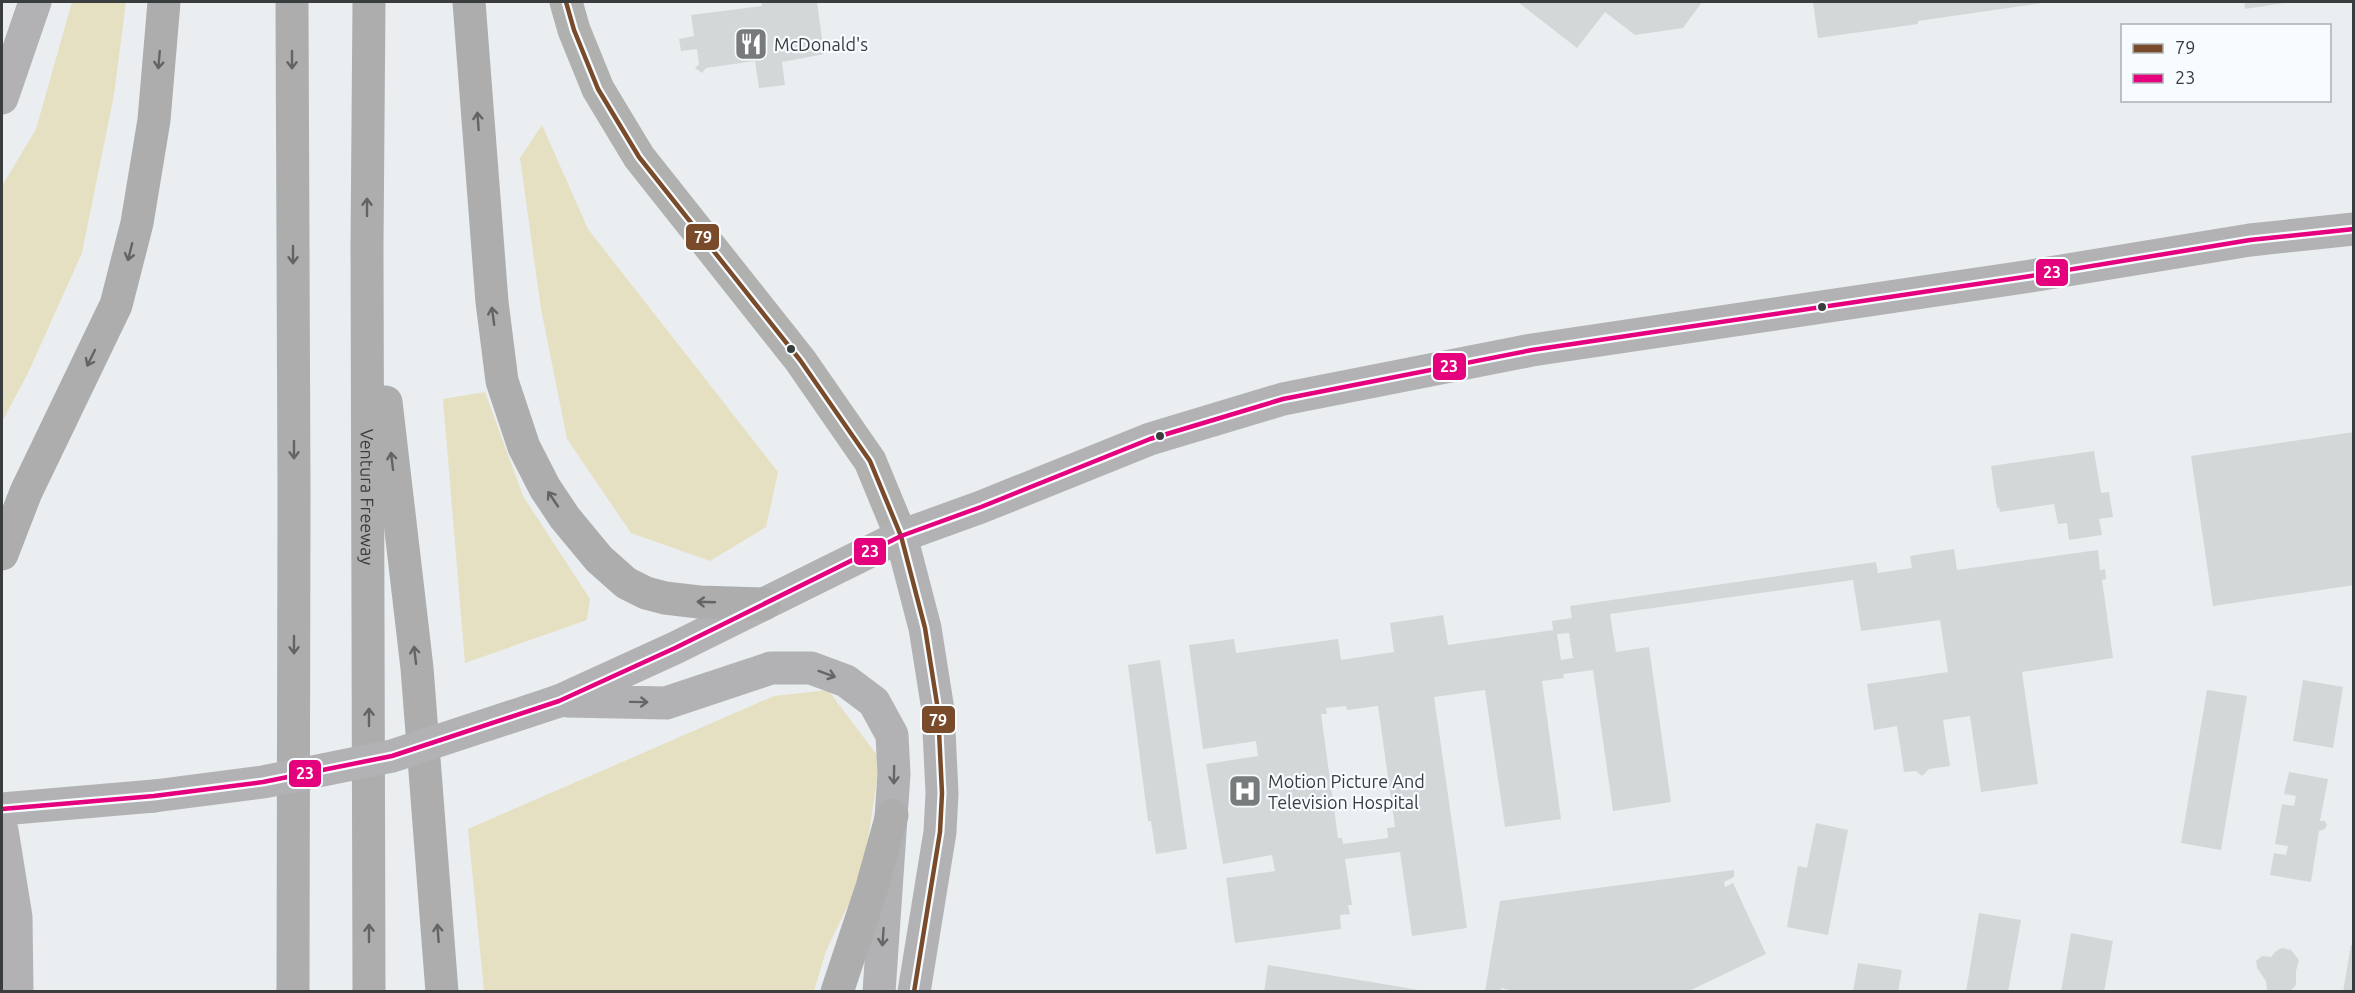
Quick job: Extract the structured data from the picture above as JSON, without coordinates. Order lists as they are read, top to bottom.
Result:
{
  "streets": {
    "highway": ["Ventura Freeway"]
  },
  "places": {
    "restaurant": ["McDonald's"],
    "hospital": ["Motion Picture And Television Hospital"]
  },
  "lines": ["transit line 79", "transit line 23"],
  "legend": ["79", "23"]
}
